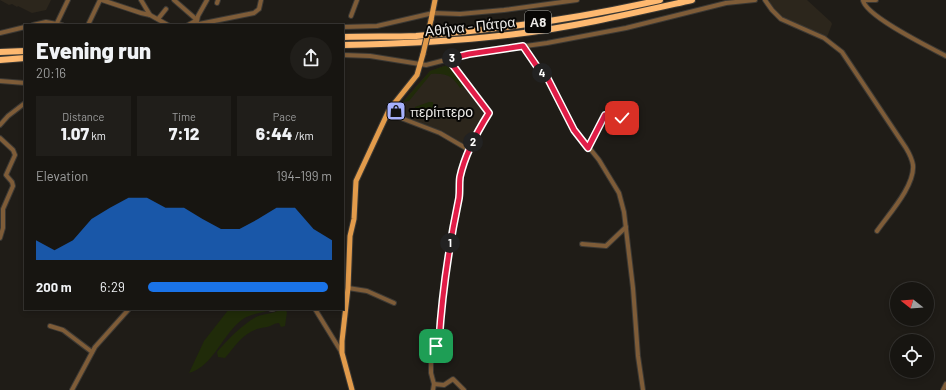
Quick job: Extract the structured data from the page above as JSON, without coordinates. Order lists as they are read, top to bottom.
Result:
{
  "streets": {
    "highway": ["Α8", "Αθήνα - Πάτρα"]
  },
  "places": {
    "shop": ["περίπτερο"]
  },
  "north": "left",
  "page": {
    "heading": ["Evening run", "20:16"],
    "pins": [
      "3",
      "4",
      "2",
      "1"
    ],
    "stats": [
      ["Distance", "1.07 km"],
      ["Time", "7:12"],
      ["Pace", "6:44 /km"]
    ],
    "chart": ["Elevation", "194–199 m"],
    "list": [
      {
        "name": "200 m",
        "note": "6:29"
      }
    ]
  }
}
